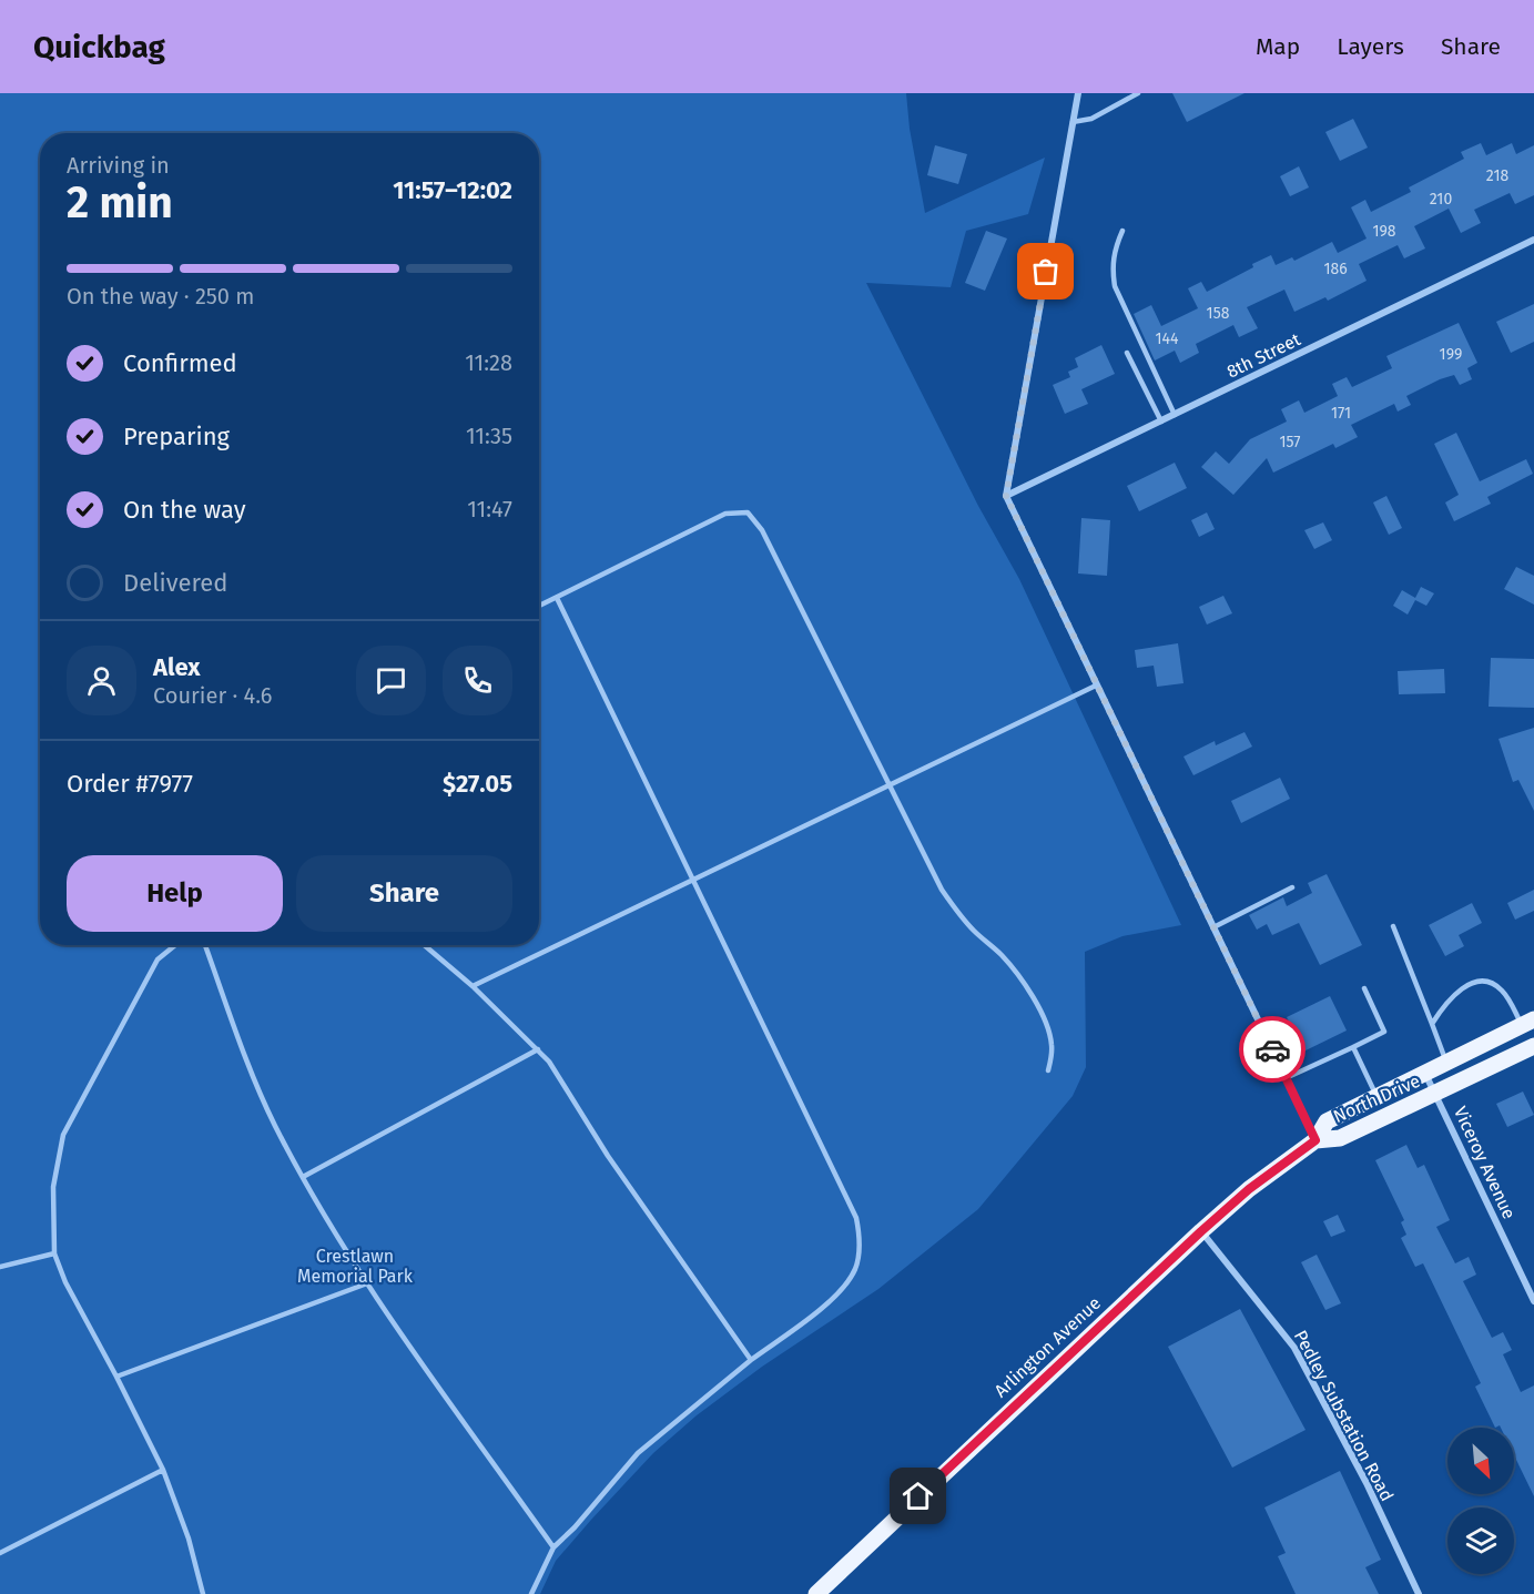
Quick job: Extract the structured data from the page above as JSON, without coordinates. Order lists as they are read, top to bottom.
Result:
{
  "streets": {
    "main road": ["North Drive", "Arlington Avenue"],
    "street": ["8th Street", "Viceroy Avenue", "Pedley Substation Road"]
  },
  "crossings": [
    ["North Drive", "Viceroy Avenue"],
    ["North Drive", "Arlington Avenue"],
    ["Arlington Avenue", "Pedley Substation Road"]
  ],
  "parks": ["Crestlawn Memorial Park"],
  "house_numbers": [
    "218",
    "210",
    "198",
    "186",
    "158",
    "144",
    "199",
    "171",
    "157"
  ],
  "north": "bottom right",
  "page": {
    "header": "Quickbag",
    "nav": ["Map", "Layers", "Share"],
    "heading": ["2 min", "Arriving in", "11:57–12:02"],
    "panel": [
      "Alex",
      "Courier · 4.6",
      "Order #7977",
      "$27.05"
    ],
    "bar": "On the way · 250 m",
    "list": [
      ["Confirmed", "11:28"],
      ["Preparing", "11:35"],
      ["On the way", "11:47"],
      "Delivered"
    ],
    "buttons": ["Help", "Share"]
  }
}
